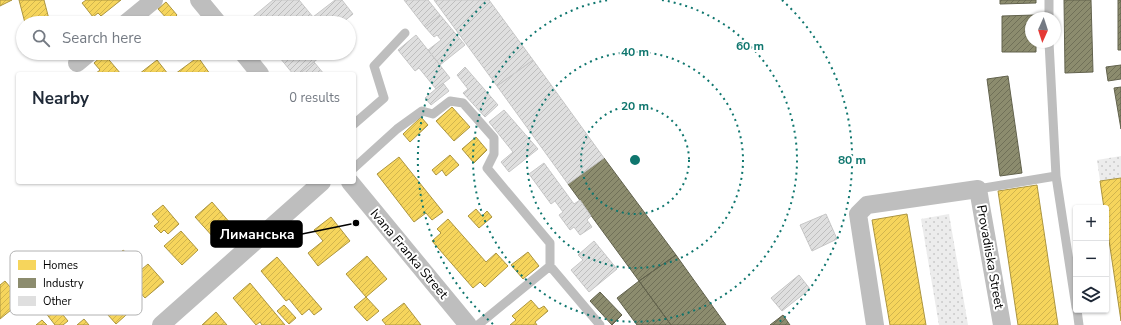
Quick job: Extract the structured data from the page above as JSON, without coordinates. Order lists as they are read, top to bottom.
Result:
{
  "streets": {
    "street": ["Ivana Franka Street", "Provadiiska Street"]
  },
  "places": ["Лиманська"],
  "legend": ["Homes", "Industry", "Other"],
  "north": "bottom",
  "page": {
    "search": "Search here",
    "heading": ["Nearby", "0 results"],
    "map_buttons": ["+", "−"]
  },
  "rings": [
    "60 m",
    "40 m",
    "20 m",
    "80 m"
  ]
}
